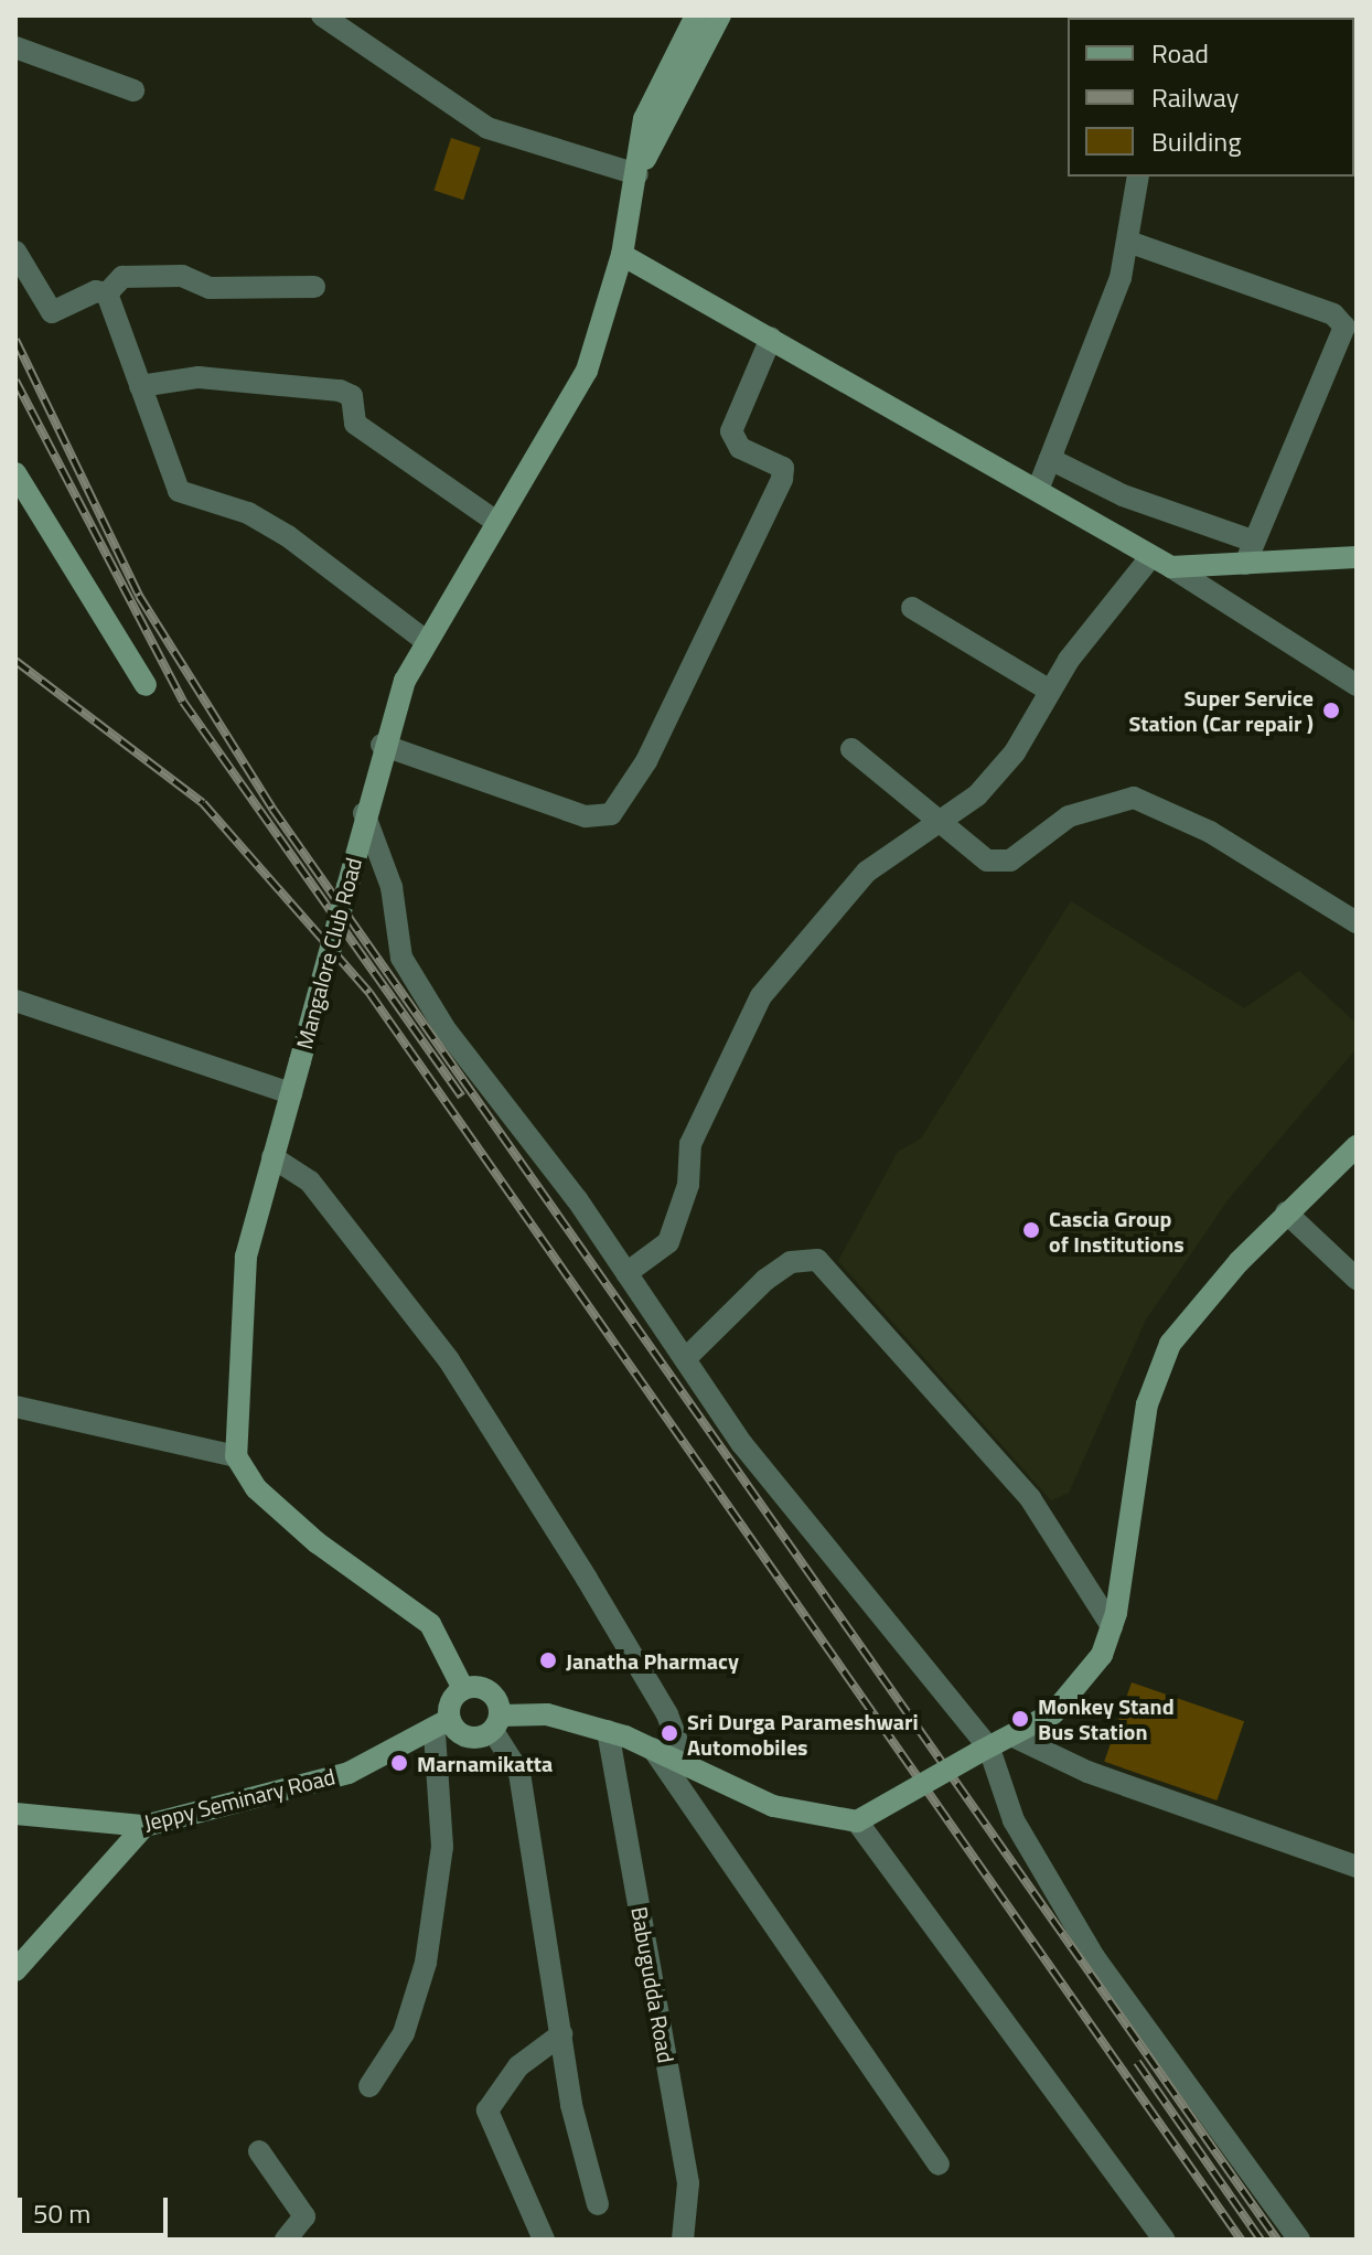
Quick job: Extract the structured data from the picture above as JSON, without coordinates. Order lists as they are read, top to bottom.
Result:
{
  "streets": {
    "street": ["Mangalore Club Road", "Jeppy Seminary Road", "Babugudda Road"]
  },
  "places": [
    "Super Service Station (Car repair )",
    "Cascia Group of Institutions",
    "Janatha Pharmacy",
    "Monkey Stand Bus Station",
    "Sri Durga Parameshwari Automobiles",
    "Marnamikatta"
  ],
  "legend": ["Road", "Railway", "Building"],
  "scale_bar": "50 m"
}
